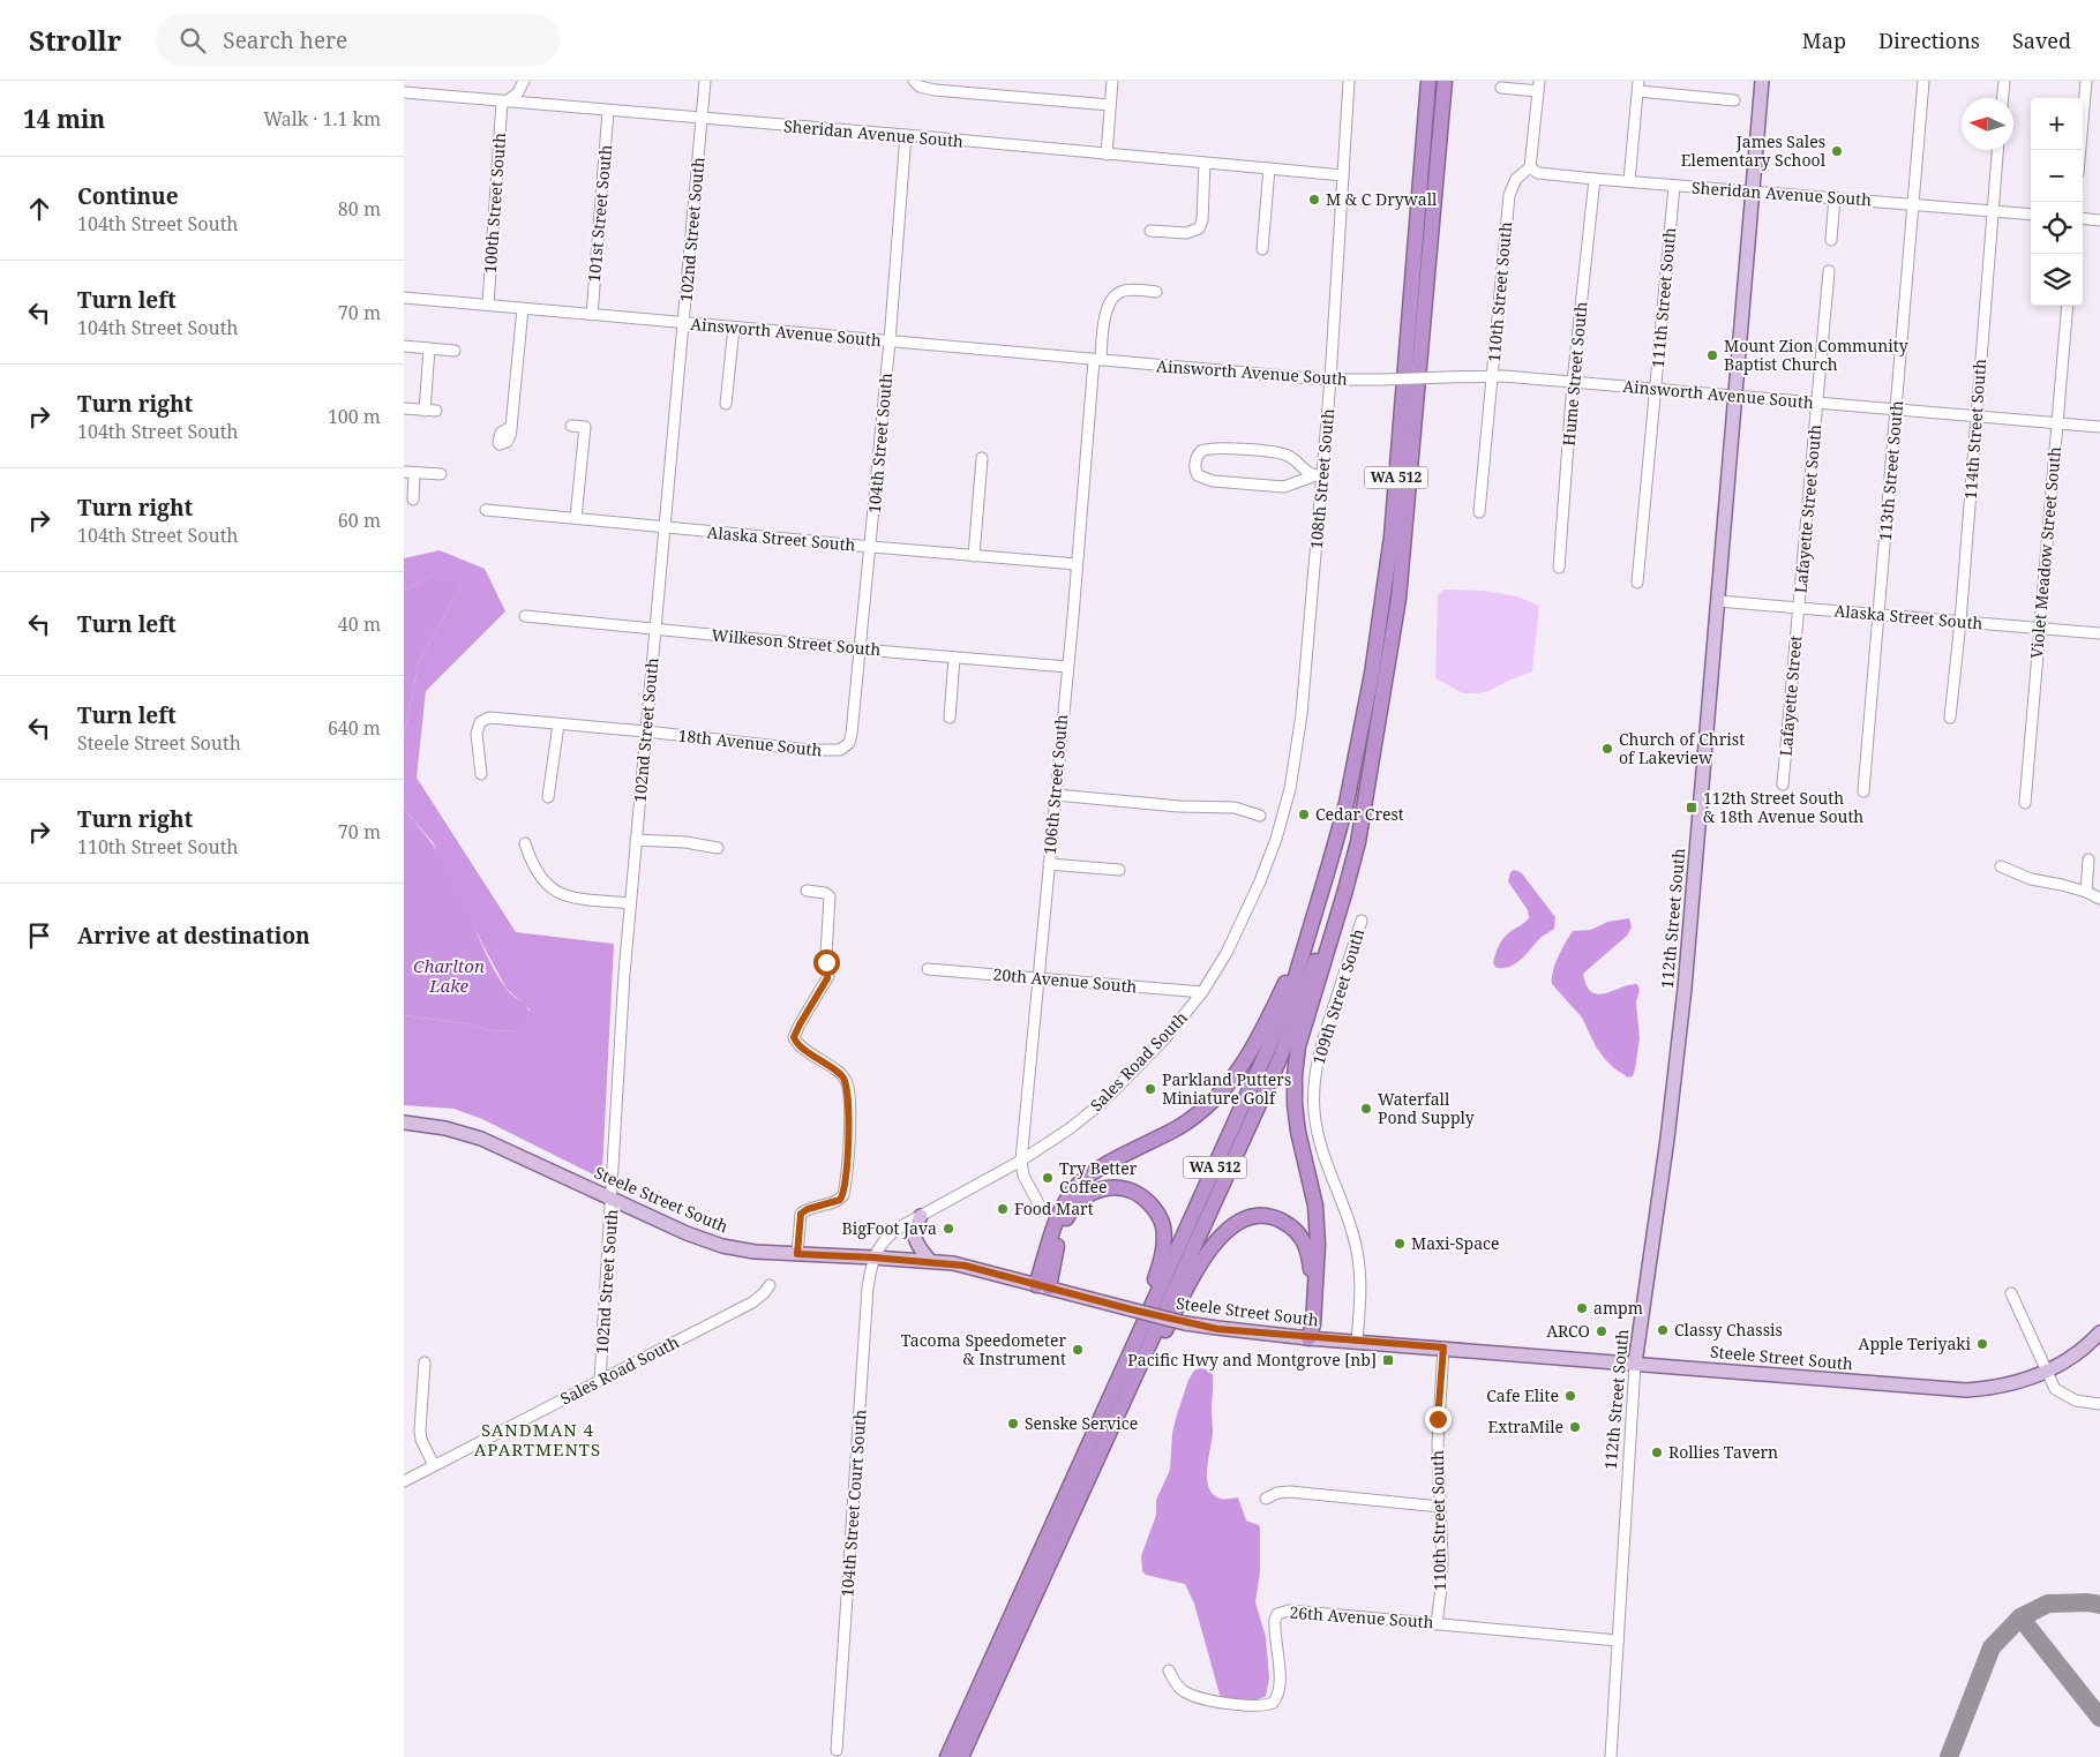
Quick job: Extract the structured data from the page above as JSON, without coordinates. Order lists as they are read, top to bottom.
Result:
{
  "streets": {
    "highway": ["WA 512"],
    "main road": ["112th Street South", "Steele Street South"],
    "street": [
      "Sheridan Avenue South",
      "100th Street South",
      "101st Street South",
      "102nd Street South",
      "110th Street South",
      "111th Street South",
      "Ainsworth Avenue South",
      "Hume Street South",
      "114th Street South",
      "104th Street South",
      "113th Street South",
      "108th Street South",
      "Lafayette Street South",
      "Alaska Street South",
      "Violet Meadow Street South",
      "Wilkeson Street South",
      "Lafayette Street",
      "18th Avenue South",
      "106th Street South",
      "20th Avenue South",
      "109th Street South",
      "Sales Road South",
      "104th Street Court South",
      "26th Avenue South"
    ]
  },
  "crossings": [
    ["Sheridan Avenue South", "100th Street South"],
    ["Sheridan Avenue South", "101st Street South"],
    ["Sheridan Avenue South", "102nd Street South"],
    ["Sheridan Avenue South", "110th Street South"],
    ["Sheridan Avenue South", "111th Street South"],
    ["Sheridan Avenue South", "Hume Street South"],
    ["Sheridan Avenue South", "114th Street South"],
    ["Sheridan Avenue South", "104th Street South"],
    ["Sheridan Avenue South", "113th Street South"],
    ["Sheridan Avenue South", "108th Street South"],
    ["Sheridan Avenue South", "112th Street South"],
    ["100th Street South", "Ainsworth Avenue South"],
    ["101st Street South", "Ainsworth Avenue South"],
    ["102nd Street South", "Ainsworth Avenue South"],
    ["102nd Street South", "Alaska Street South"],
    ["102nd Street South", "Wilkeson Street South"],
    ["102nd Street South", "18th Avenue South"],
    ["102nd Street South", "Sales Road South"],
    ["102nd Street South", "Steele Street South"],
    ["110th Street South", "Ainsworth Avenue South"],
    ["110th Street South", "Steele Street South"],
    ["110th Street South", "26th Avenue South"],
    ["111th Street South", "Ainsworth Avenue South"],
    ["Ainsworth Avenue South", "Hume Street South"],
    ["Ainsworth Avenue South", "114th Street South"],
    ["Ainsworth Avenue South", "104th Street South"],
    ["Ainsworth Avenue South", "113th Street South"],
    ["Ainsworth Avenue South", "108th Street South"],
    ["Ainsworth Avenue South", "Lafayette Street South"],
    ["Ainsworth Avenue South", "Violet Meadow Street South"],
    ["Ainsworth Avenue South", "106th Street South"],
    ["Ainsworth Avenue South", "112th Street South"],
    ["114th Street South", "Alaska Street South"],
    ["104th Street South", "Alaska Street South"],
    ["104th Street South", "Wilkeson Street South"],
    ["104th Street South", "18th Avenue South"],
    ["113th Street South", "Alaska Street South"],
    ["108th Street South", "Sales Road South"],
    ["Lafayette Street South", "Alaska Street South"],
    ["Lafayette Street South", "Lafayette Street"],
    ["Alaska Street South", "Violet Meadow Street South"],
    ["Alaska Street South", "Lafayette Street"],
    ["Alaska Street South", "106th Street South"],
    ["Alaska Street South", "112th Street South"],
    ["Wilkeson Street South", "106th Street South"],
    ["106th Street South", "20th Avenue South"],
    ["106th Street South", "Sales Road South"],
    ["112th Street South", "Steele Street South"],
    ["112th Street South", "26th Avenue South"],
    ["20th Avenue South", "Sales Road South"],
    ["109th Street South", "Steele Street South"],
    ["Sales Road South", "Steele Street South"],
    ["Sales Road South", "104th Street Court South"],
    ["Steele Street South", "104th Street Court South"]
  ],
  "districts": ["SANDMAN 4 APARTMENTS"],
  "water": ["Charlton Lake"],
  "places": {
    "other": [
      "James Sales Elementary School",
      "M & C Drywall",
      "Mount Zion Community Baptist Church",
      "Church of Christ of Lakeview",
      "Cedar Crest",
      "Parkland Putters Miniature Golf",
      "Waterfall Pond Supply",
      "Try Better Coffee",
      "Food Mart",
      "BigFoot Java",
      "Maxi-Space",
      "ampm",
      "Classy Chassis",
      "ARCO",
      "Apple Teriyaki",
      "Tacoma Speedometer & Instrument",
      "Cafe Elite",
      "Senske Service",
      "ExtraMile",
      "Rollies Tavern"
    ],
    "transit": ["112th Street South & 18th Avenue South", "Pacific Hwy and Montgrove [nb]"]
  },
  "north": "left",
  "page": {
    "header": "Strollr",
    "search": "Search here",
    "nav": ["Map", "Directions", "Saved"],
    "heading": ["14 min", "Walk · 1.1 km"],
    "map_buttons": ["+", "−"],
    "list": [
      ["Continue", "104th Street South", "80 m"],
      ["Turn left", "104th Street South", "70 m"],
      ["Turn right", "104th Street South", "100 m"],
      ["Turn right", "104th Street South", "60 m"],
      ["Turn left", "40 m"],
      ["Turn left", "Steele Street South", "640 m"],
      ["Turn right", "110th Street South", "70 m"],
      "Arrive at destination"
    ]
  }
}
